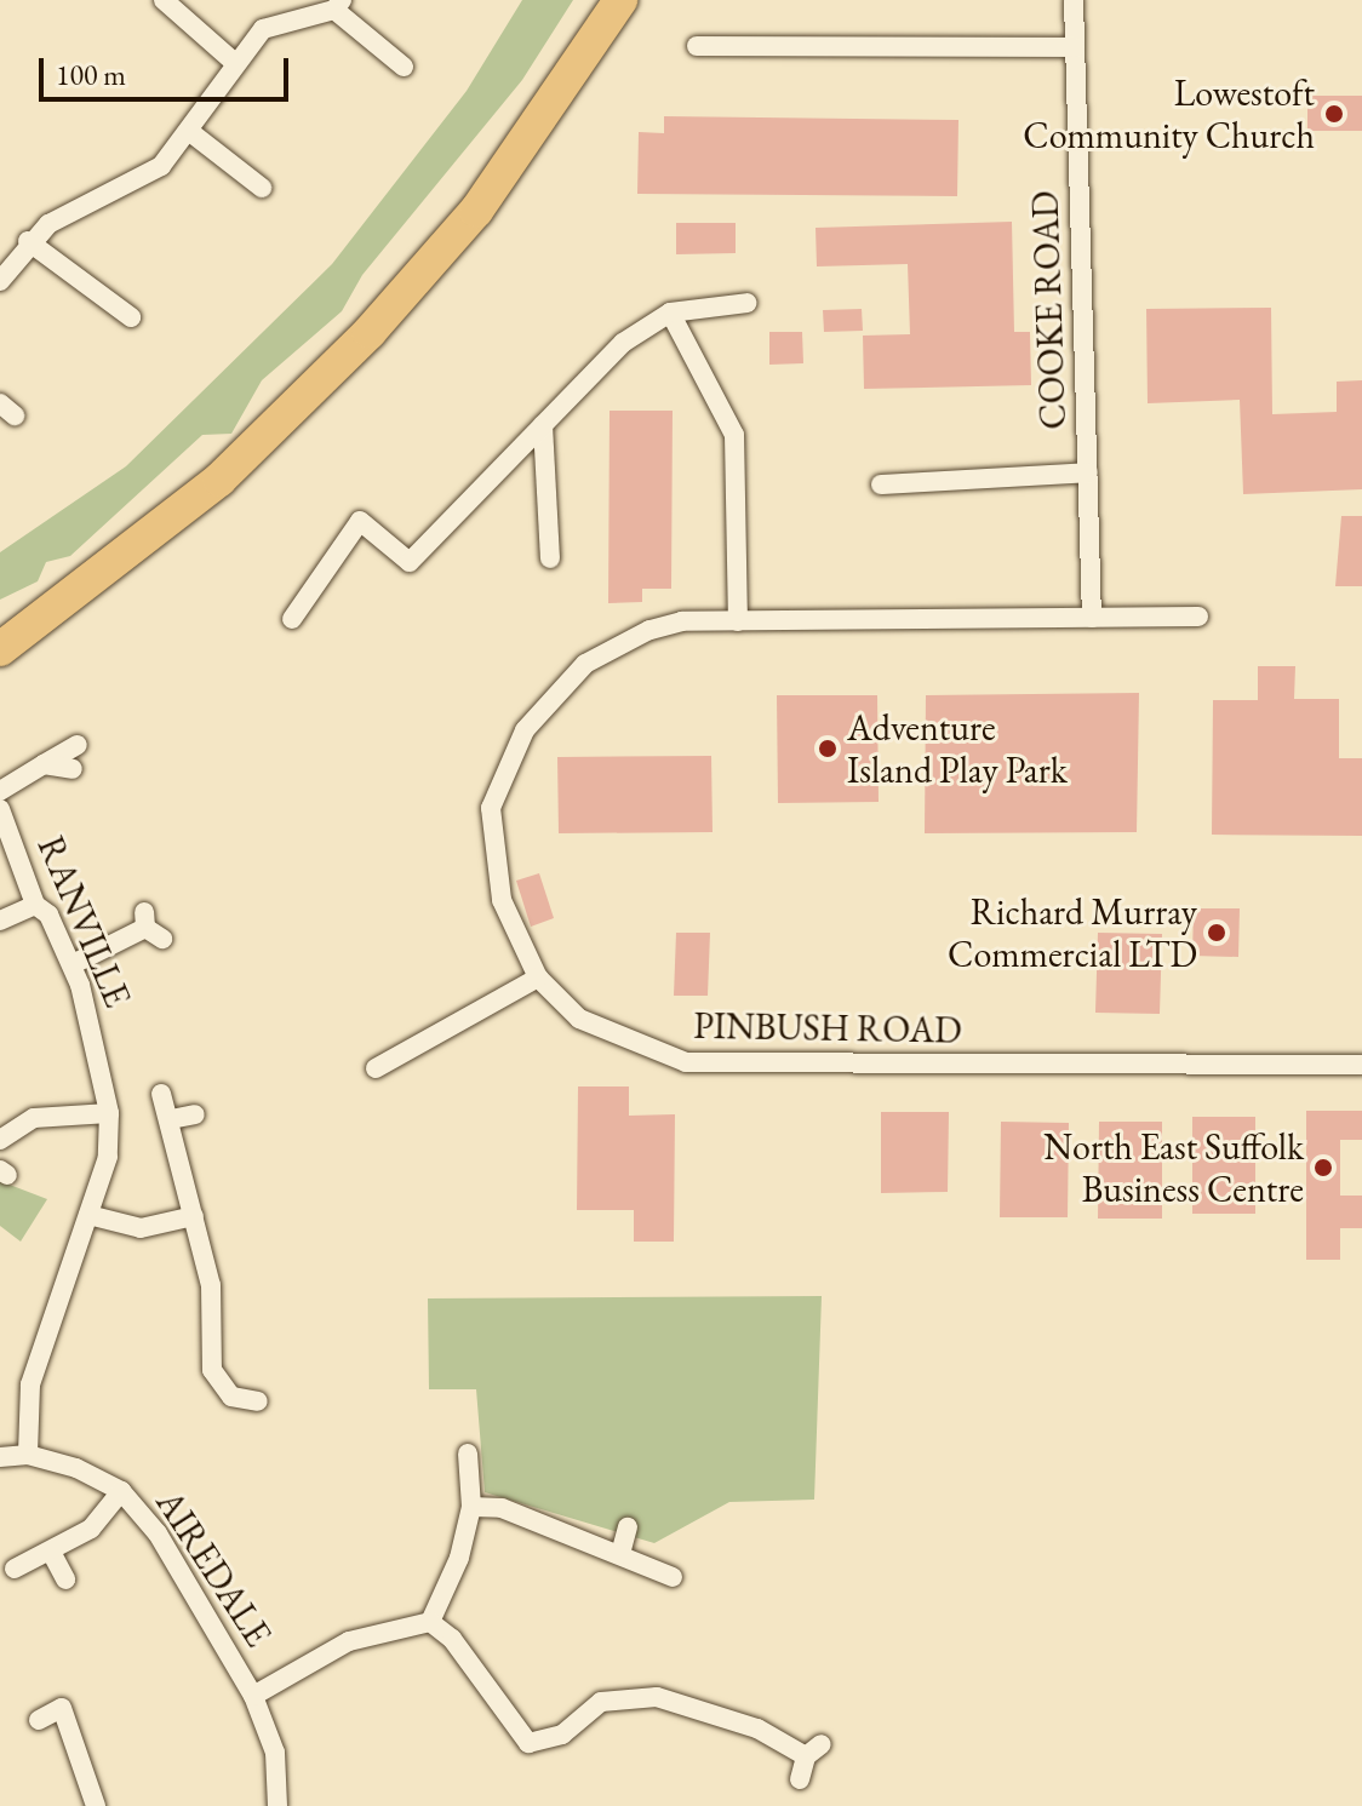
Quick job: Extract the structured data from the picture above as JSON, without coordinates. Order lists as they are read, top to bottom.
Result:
{
  "streets": {
    "street": [
      "COOKE ROAD",
      "RANVILLE",
      "PINBUSH ROAD",
      "AIREDALE"
    ]
  },
  "crossings": [
    ["COOKE ROAD", "PINBUSH ROAD"],
    ["RANVILLE", "AIREDALE"]
  ],
  "places": [
    "Lowestoft Community Church",
    "Adventure Island Play Park",
    "Richard Murray Commercial LTD",
    "North East Suffolk Business Centre"
  ],
  "scale_bar": "100 m"
}
